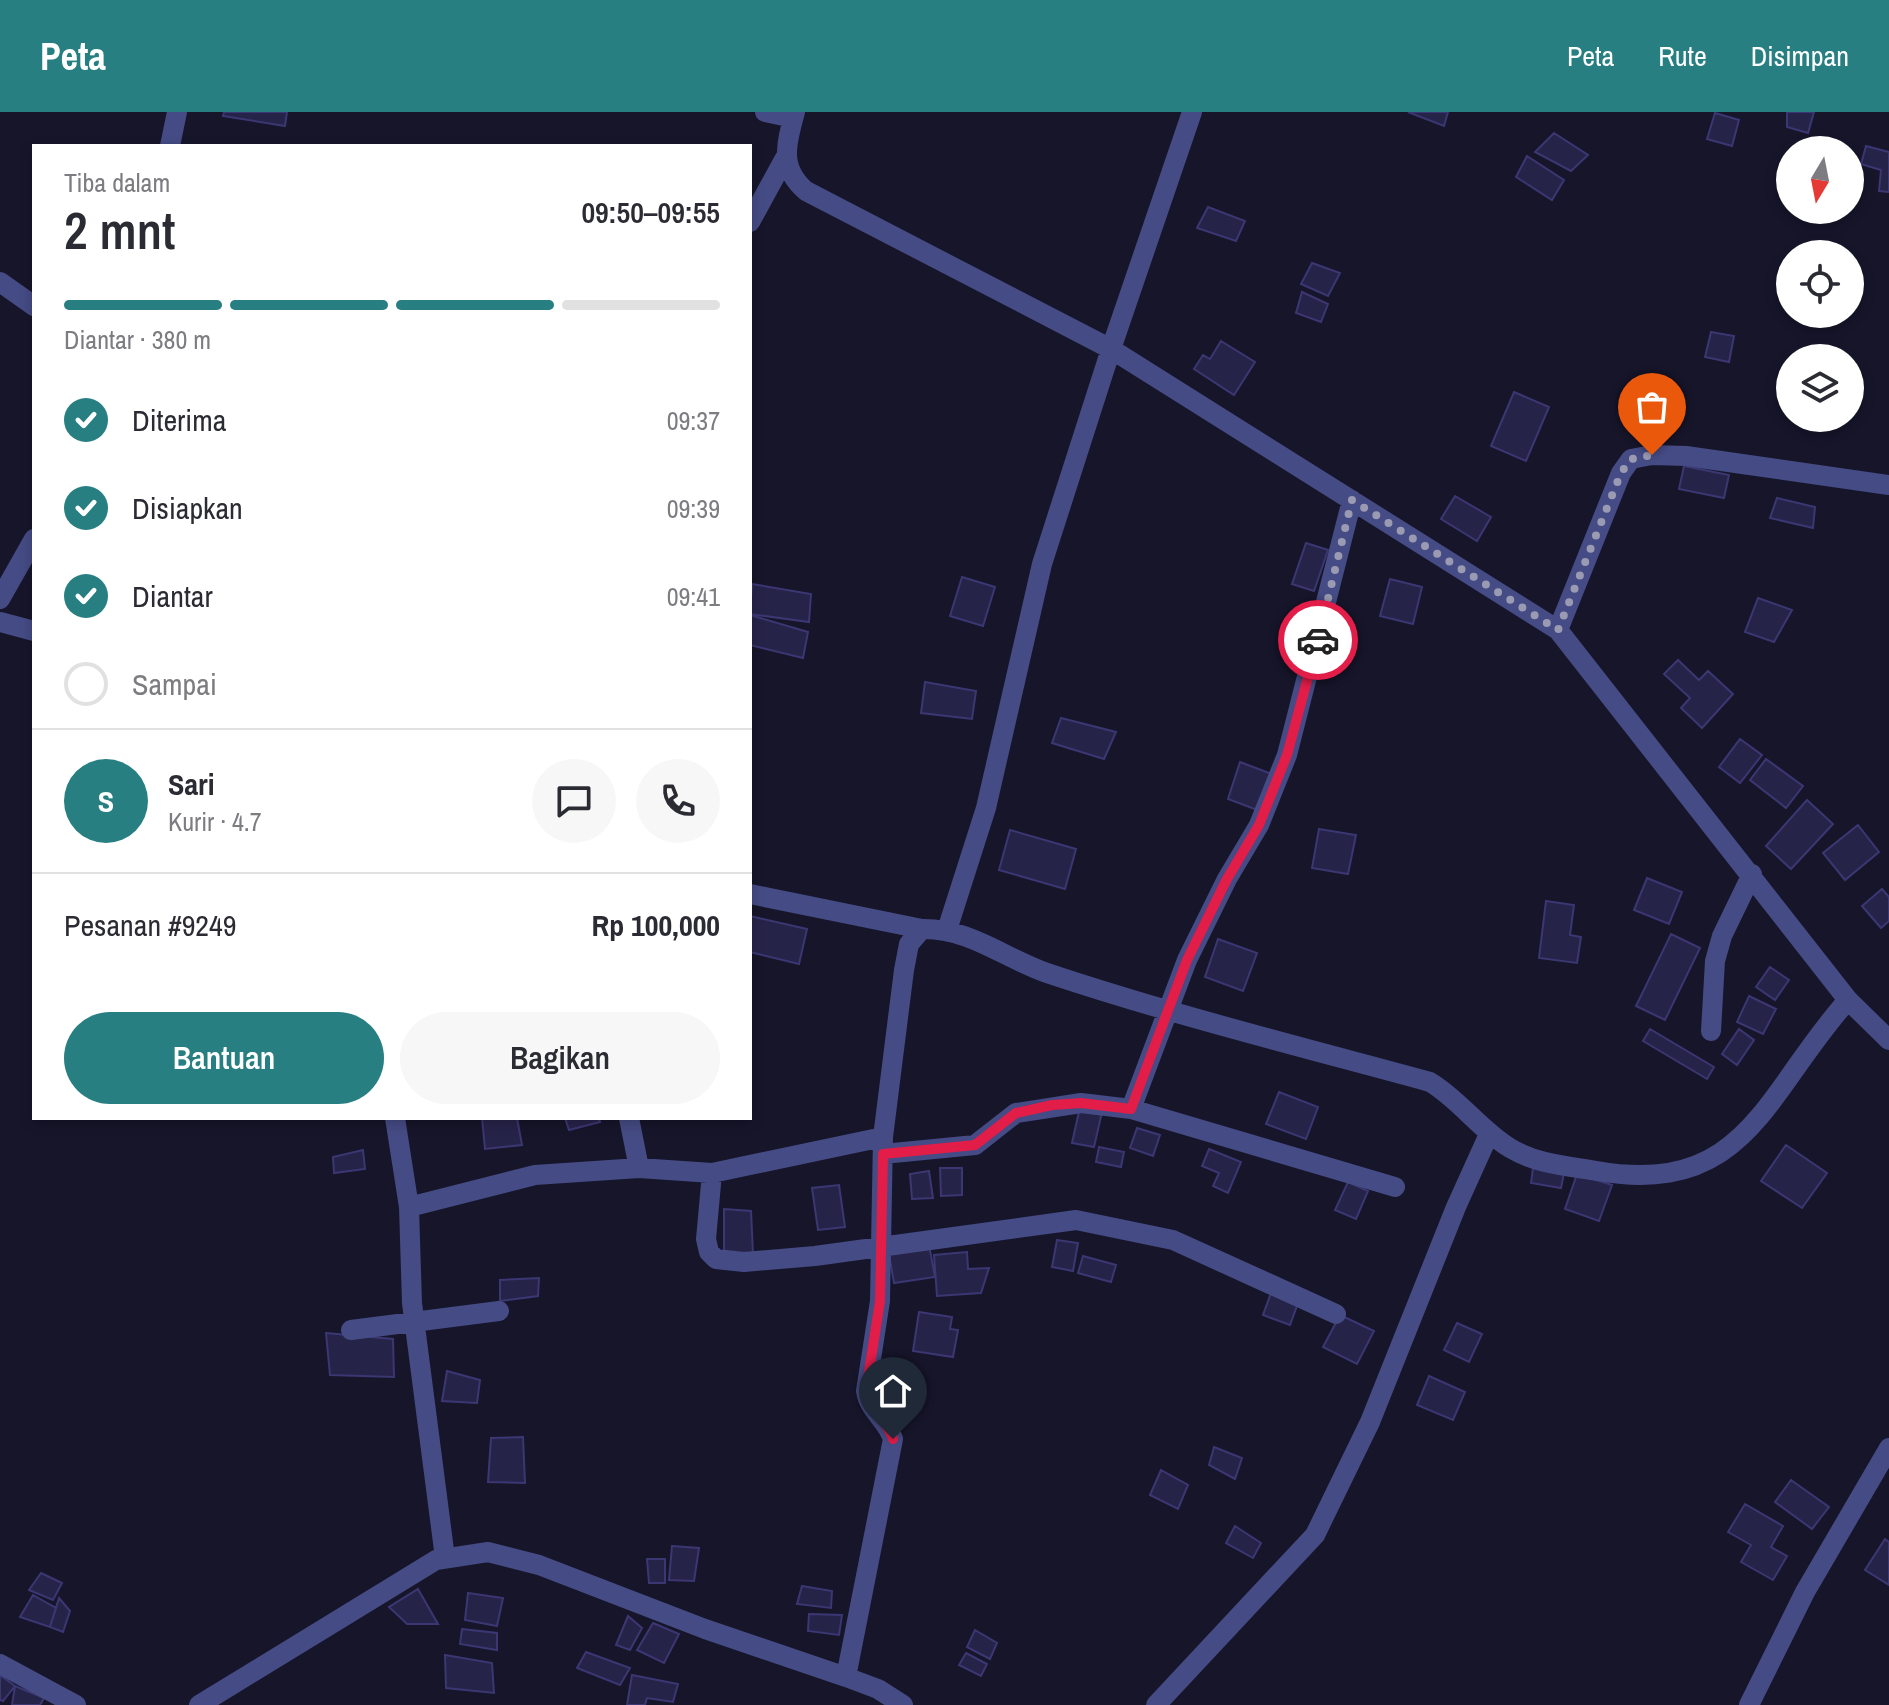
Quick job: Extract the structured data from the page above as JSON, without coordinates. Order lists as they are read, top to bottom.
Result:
{
  "north": "bottom",
  "page": {
    "header": "Peta",
    "nav": ["Peta", "Rute", "Disimpan"],
    "heading": ["2 mnt", "Tiba dalam", "09:50–09:55"],
    "panel": [
      "Sari",
      "Kurir · 4.7",
      "Pesanan #9249",
      "Rp 100,000"
    ],
    "bar": "Diantar · 380 m",
    "list": [
      ["Diterima", "09:37"],
      ["Disiapkan", "09:39"],
      ["Diantar", "09:41"],
      "Sampai"
    ],
    "round": "S",
    "buttons": ["Bantuan", "Bagikan"]
  }
}
